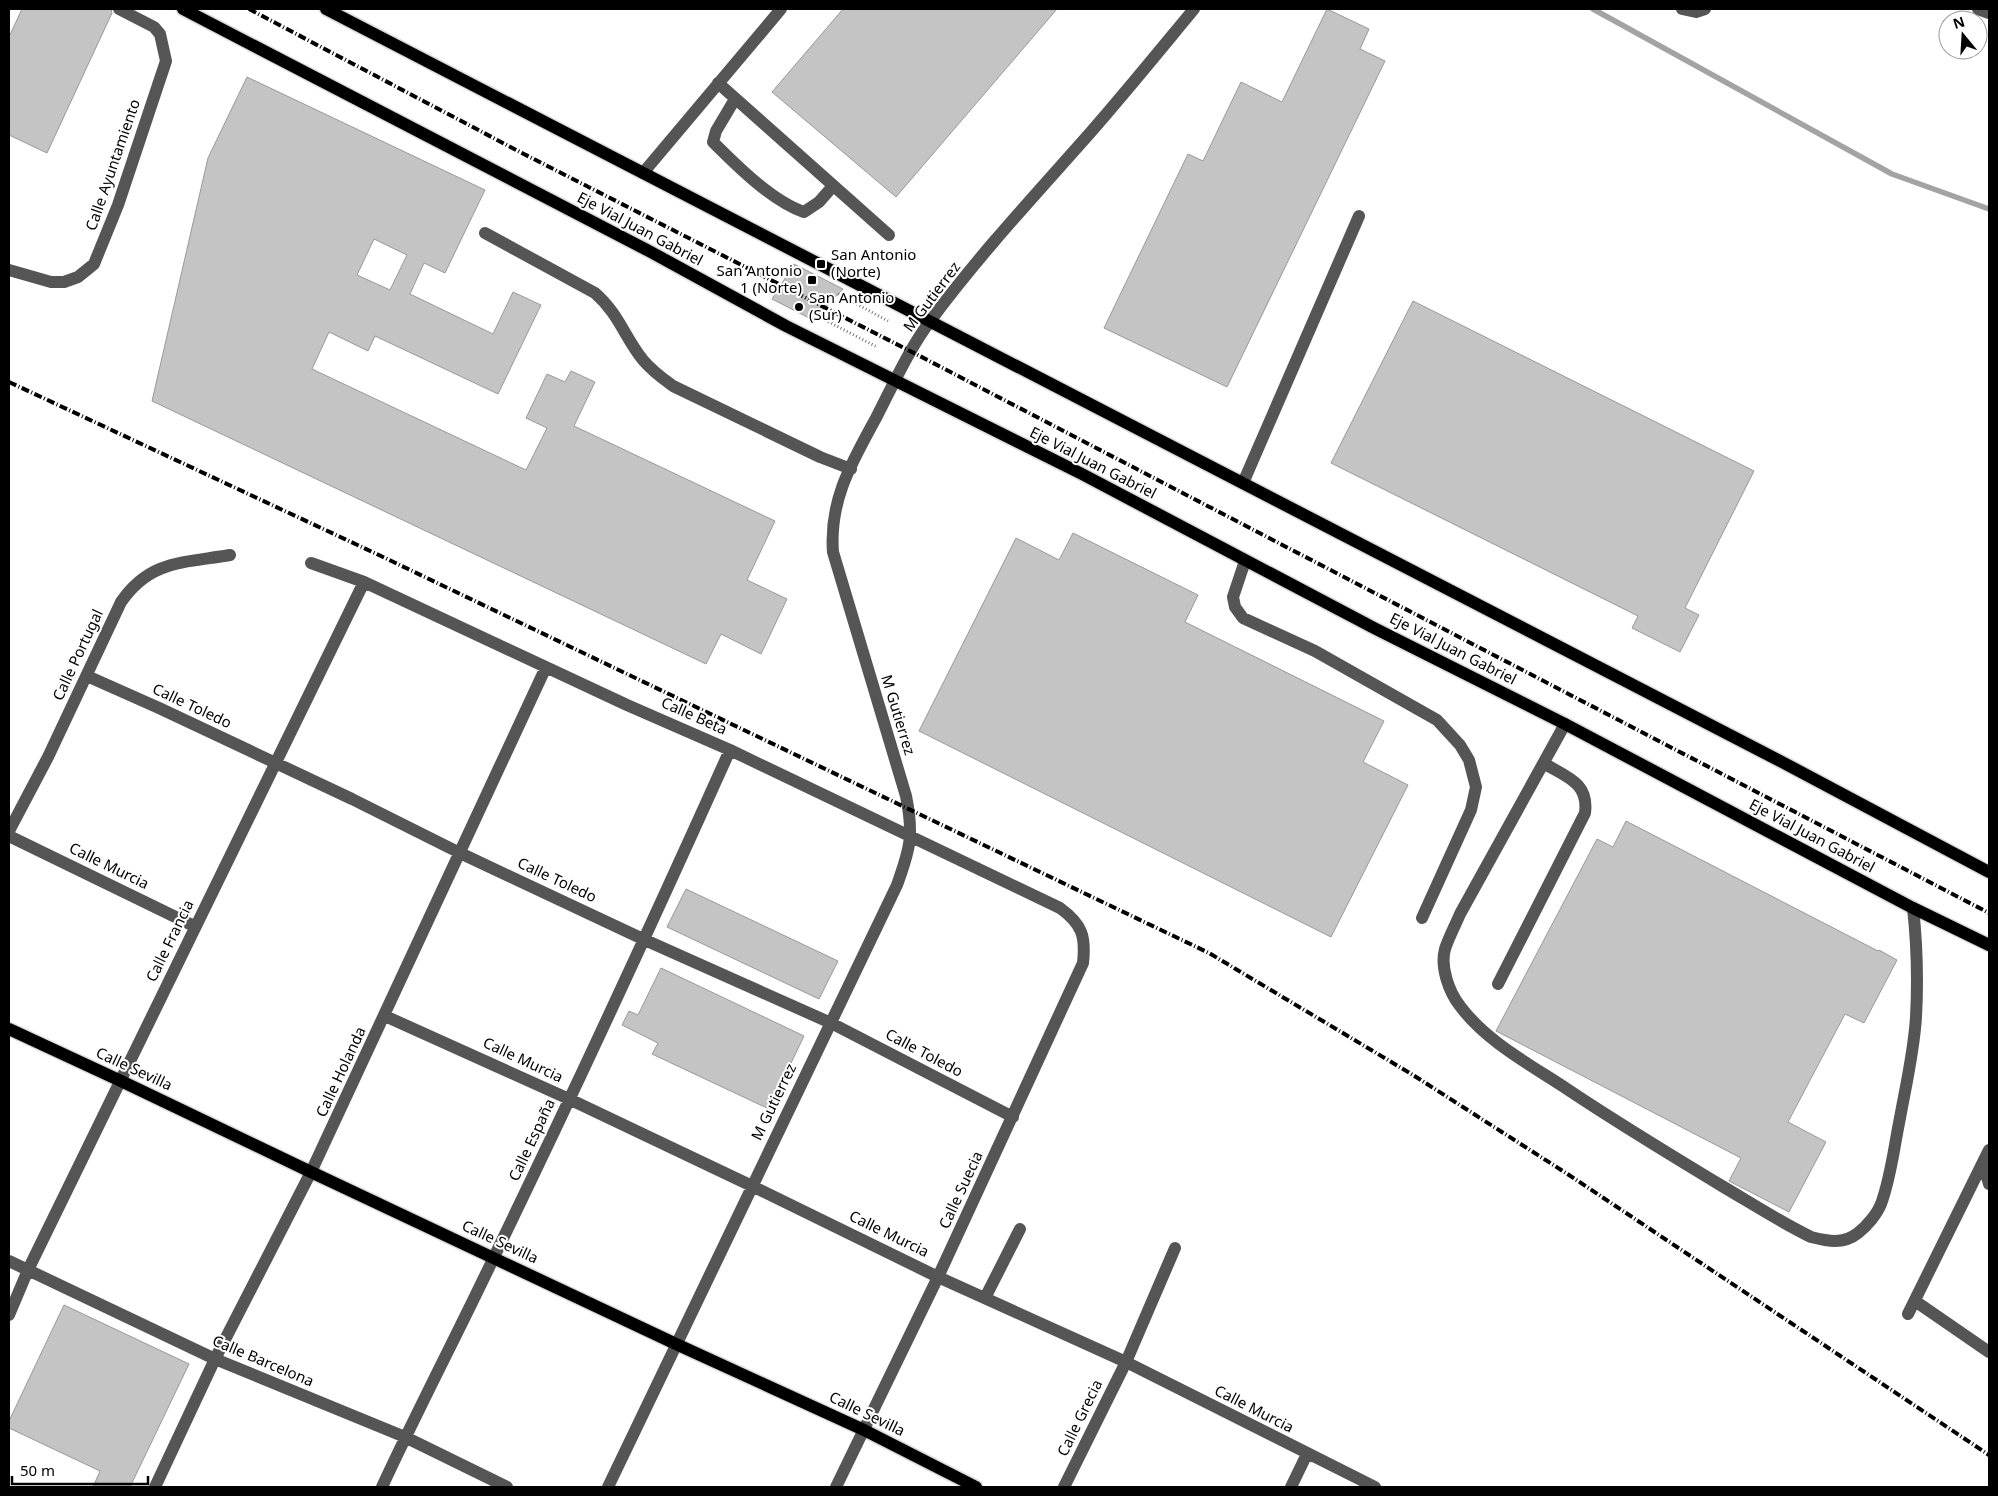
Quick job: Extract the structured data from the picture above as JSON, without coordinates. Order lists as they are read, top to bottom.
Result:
{
  "streets": {
    "main road": ["Eje Vial Juan Gabriel", "Calle Sevilla"],
    "street": [
      "Calle Ayuntamiento",
      "M Gutierrez",
      "Calle Portugal",
      "Calle Toledo",
      "Calle Beta",
      "Calle Murcia",
      "Calle Francia",
      "Calle Holanda",
      "Calle España",
      "Calle Suecia",
      "Calle Barcelona",
      "Calle Grecia"
    ]
  },
  "crossings": [
    ["Eje Vial Juan Gabriel", "M Gutierrez"],
    ["M Gutierrez", "Calle Toledo"],
    ["M Gutierrez", "Calle Beta"],
    ["M Gutierrez", "Calle Murcia"],
    ["M Gutierrez", "Calle Sevilla"],
    ["Calle Portugal", "Calle Toledo"],
    ["Calle Toledo", "Calle Francia"],
    ["Calle Toledo", "Calle Holanda"],
    ["Calle Toledo", "Calle España"],
    ["Calle Toledo", "Calle Suecia"],
    ["Calle Beta", "Calle Francia"],
    ["Calle Beta", "Calle Holanda"],
    ["Calle Beta", "Calle España"],
    ["Calle Beta", "Calle Suecia"],
    ["Calle Murcia", "Calle Francia"],
    ["Calle Murcia", "Calle Holanda"],
    ["Calle Murcia", "Calle España"],
    ["Calle Murcia", "Calle Suecia"],
    ["Calle Murcia", "Calle Grecia"],
    ["Calle Francia", "Calle Sevilla"],
    ["Calle Francia", "Calle Barcelona"],
    ["Calle Sevilla", "Calle Holanda"],
    ["Calle Sevilla", "Calle España"],
    ["Calle Sevilla", "Calle Suecia"],
    ["Calle Holanda", "Calle Barcelona"],
    ["Calle España", "Calle Barcelona"]
  ],
  "places": {
    "transit": ["San Antonio (Norte)", "San Antonio 1 (Norte)"],
    "other": ["San Antonio (Sur)"]
  },
  "scale_bar": "50 m",
  "north": "top"
}
